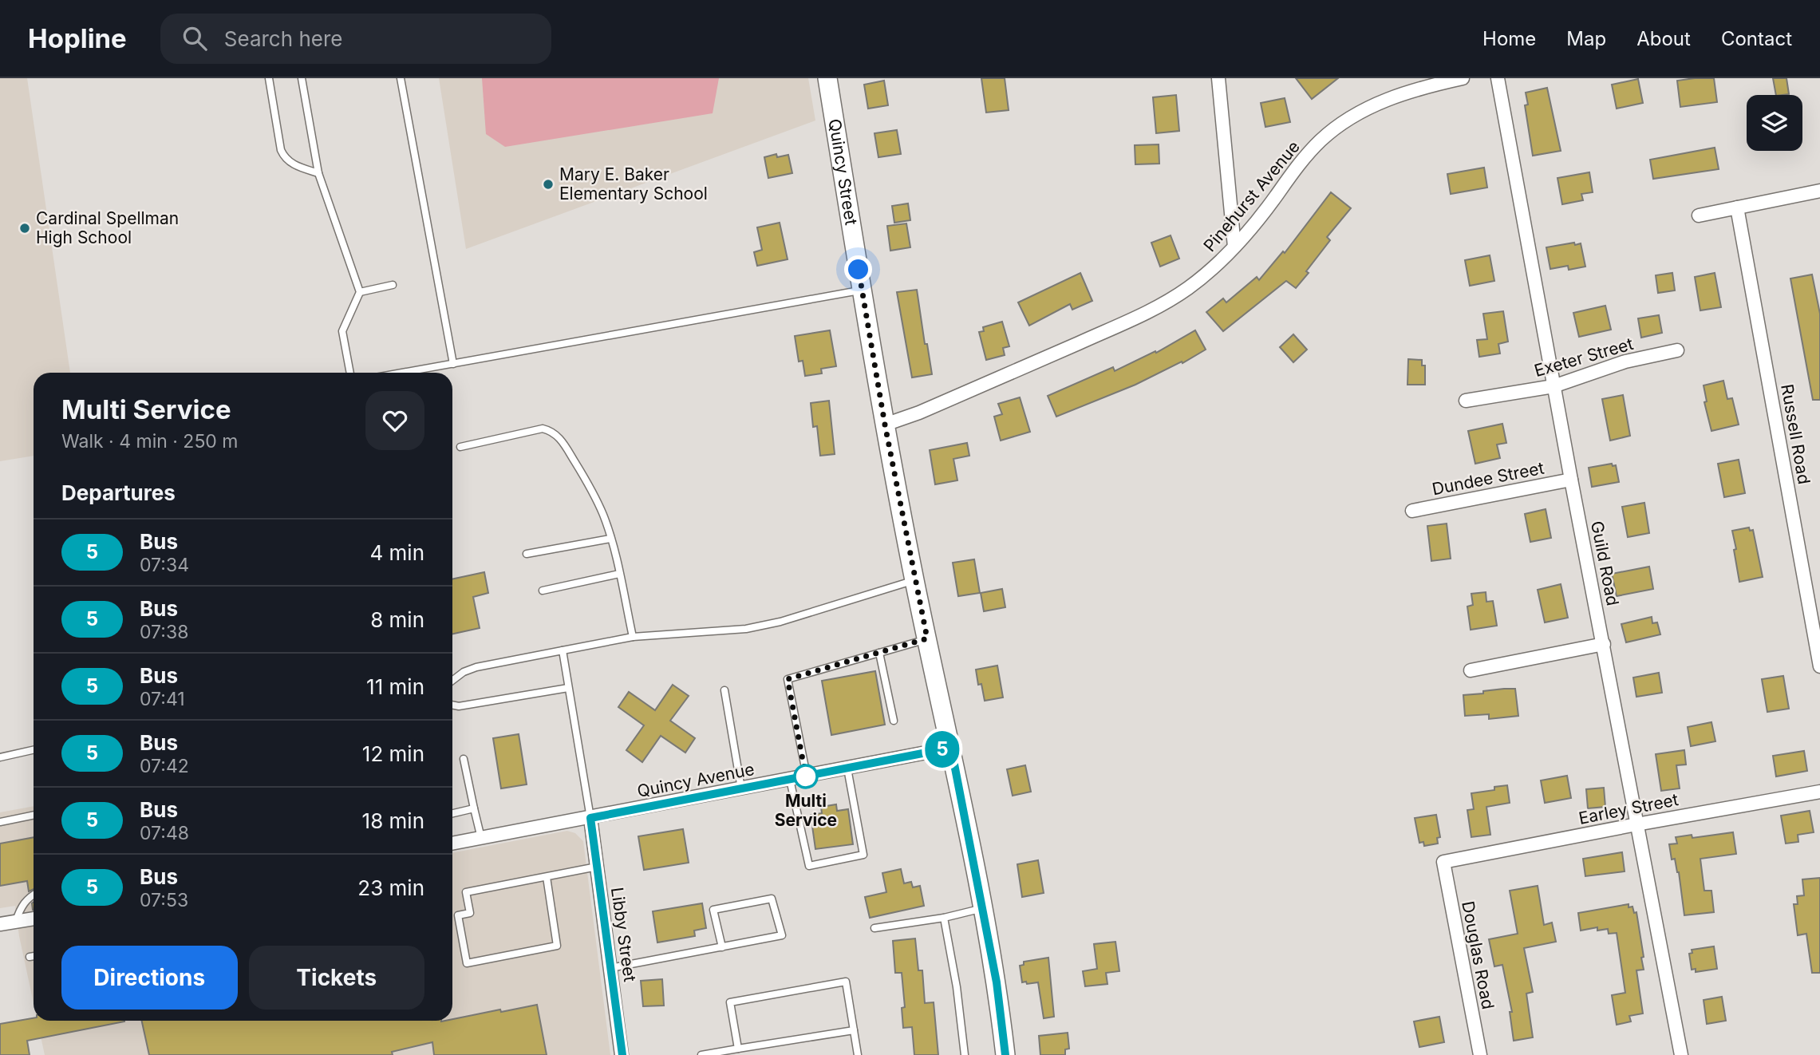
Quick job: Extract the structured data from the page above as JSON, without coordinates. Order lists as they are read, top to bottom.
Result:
{
  "streets": {
    "main road": ["Quincy Street"],
    "street": [
      "Pinehurst Avenue",
      "Exeter Street",
      "Russell Road",
      "Dundee Street",
      "Guild Road",
      "Quincy Avenue",
      "Earley Street",
      "Libby Street",
      "Douglas Road"
    ]
  },
  "crossings": [
    ["Quincy Street", "Pinehurst Avenue"],
    ["Quincy Street", "Quincy Avenue"],
    ["Exeter Street", "Guild Road"],
    ["Dundee Street", "Guild Road"],
    ["Guild Road", "Earley Street"],
    ["Quincy Avenue", "Libby Street"],
    ["Earley Street", "Douglas Road"]
  ],
  "places": ["Mary E. Baker Elementary School", "Cardinal Spellman High School", "Multi Service"],
  "lines": ["bus line 5"],
  "page": {
    "header": "Hopline",
    "search": "Search here",
    "nav": [
      "Home",
      "Map",
      "About",
      "Contact"
    ],
    "on_map": "5",
    "heading": [
      ["Multi Service", "Walk · 4 min · 250 m"],
      "Departures"
    ],
    "list": [
      {
        "mark": "5",
        "name": "Bus",
        "note": "07:34",
        "value": "4 min"
      },
      {
        "mark": "5",
        "name": "Bus",
        "note": "07:38",
        "value": "8 min"
      },
      {
        "mark": "5",
        "name": "Bus",
        "note": "07:41",
        "value": "11 min"
      },
      {
        "mark": "5",
        "name": "Bus",
        "note": "07:42",
        "value": "12 min"
      },
      {
        "mark": "5",
        "name": "Bus",
        "note": "07:48",
        "value": "18 min"
      },
      {
        "mark": "5",
        "name": "Bus",
        "note": "07:53",
        "value": "23 min"
      }
    ],
    "buttons": ["Directions", "Tickets"]
  }
}
